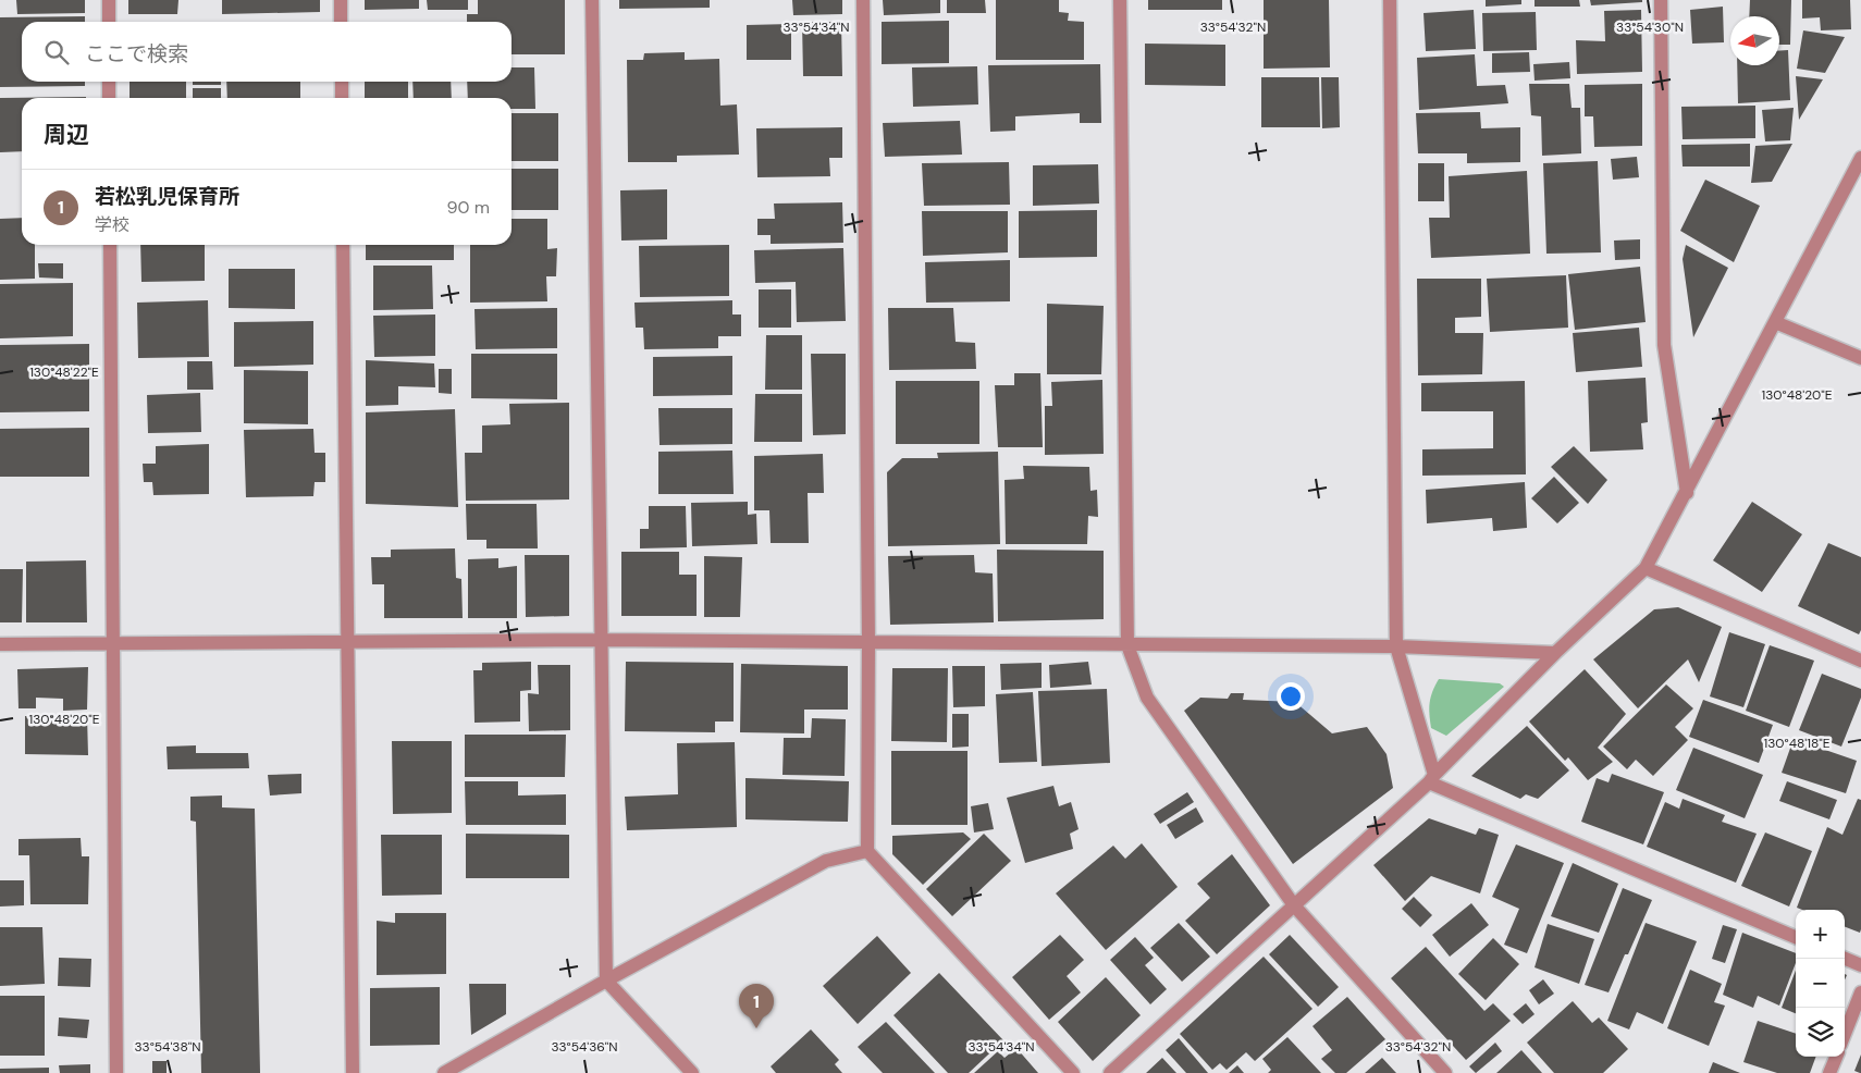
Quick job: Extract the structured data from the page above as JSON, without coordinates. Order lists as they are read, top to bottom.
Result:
{
  "north": "left",
  "page": {
    "search": "ここで検索",
    "heading": "周辺",
    "list": [
      {
        "mark": "1",
        "name": "若松乳児保育所",
        "note": "学校",
        "value": "90 m"
      }
    ],
    "map_buttons": ["+", "−"],
    "pins": "1"
  },
  "coordinates": [
    "33°54'34\"N",
    "33°54'30\"N",
    "33°54'32\"N",
    "130°48'22\"E",
    "130°48'20\"E",
    "130°48'18\"E",
    "33°54'38\"N",
    "33°54'36\"N"
  ]
}
